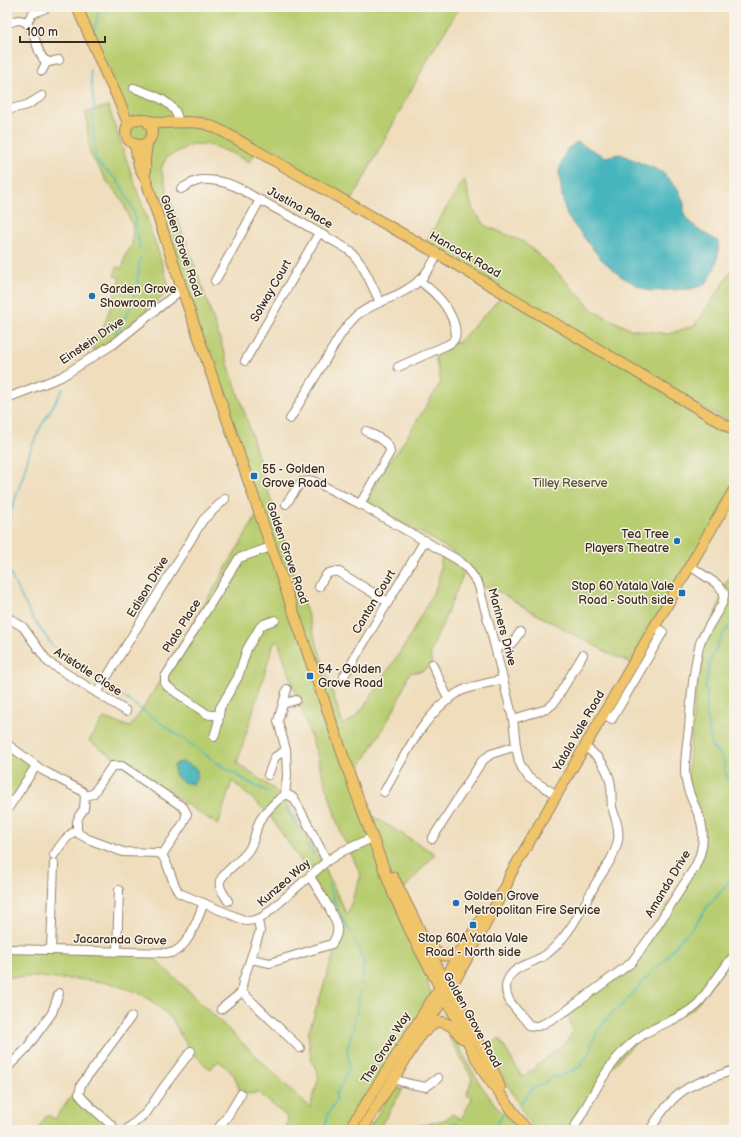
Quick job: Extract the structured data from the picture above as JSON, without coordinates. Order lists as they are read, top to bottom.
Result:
{
  "streets": {
    "main road": [
      "Golden Grove Road",
      "Hancock Road",
      "Yatala Vale Road",
      "The Grove Way"
    ],
    "street": [
      "Justina Place",
      "Solway Court",
      "Einstein Drive",
      "Edison Drive",
      "Canton Court",
      "Plato Place",
      "Mariners Drive",
      "Aristotle Close",
      "Kunzea Way",
      "Amanda Drive",
      "Jacaranda Grove"
    ]
  },
  "crossings": [
    ["Justina Place", "Solway Court"],
    ["Golden Grove Road", "Hancock Road"],
    ["Golden Grove Road", "Einstein Drive"],
    ["Golden Grove Road", "Plato Place"],
    ["Golden Grove Road", "Yatala Vale Road"],
    ["Golden Grove Road", "Kunzea Way"],
    ["Golden Grove Road", "The Grove Way"],
    ["Edison Drive", "Aristotle Close"],
    ["Canton Court", "Mariners Drive"],
    ["Mariners Drive", "Yatala Vale Road"],
    ["Yatala Vale Road", "Amanda Drive"],
    ["Yatala Vale Road", "The Grove Way"],
    ["Kunzea Way", "Jacaranda Grove"]
  ],
  "parks": ["Tilley Reserve"],
  "places": {
    "other": ["Garden Grove Showroom", "Tea Tree Players Theatre", "Golden Grove Metropolitan Fire Service"],
    "transit": [
      "55 - Golden Grove Road",
      "Stop 60 Yatala Vale Road - South side",
      "54 - Golden Grove Road",
      "Stop 60A Yatala Vale Road - North side"
    ]
  },
  "scale_bar": "100 m"
}
